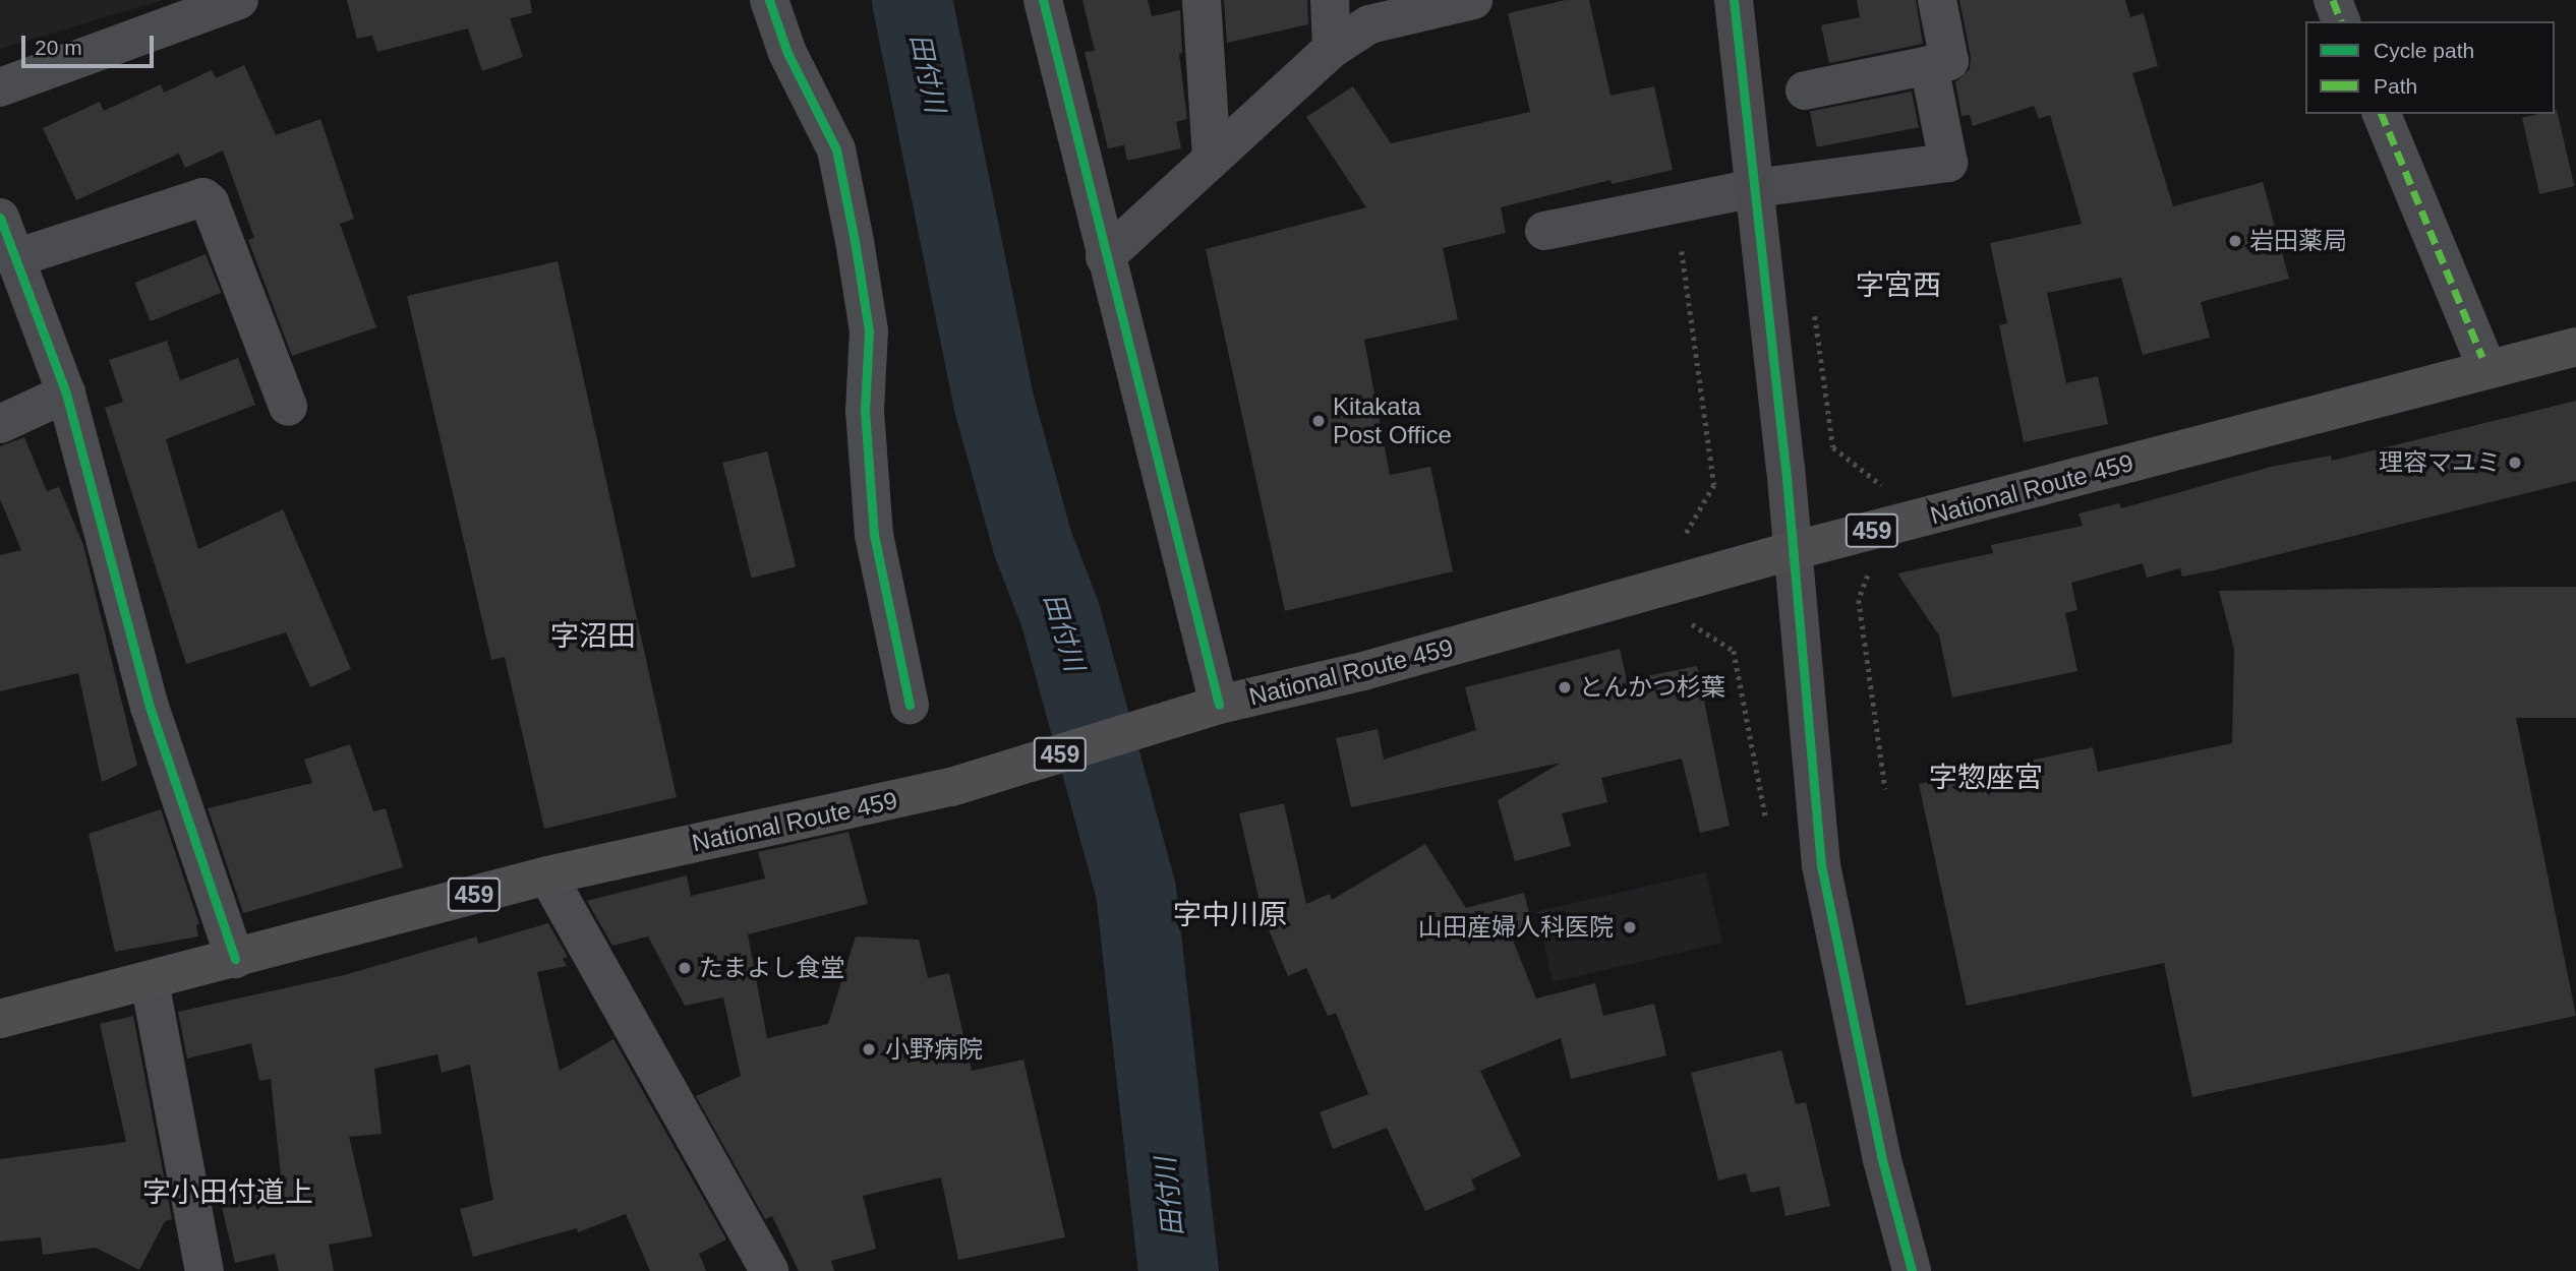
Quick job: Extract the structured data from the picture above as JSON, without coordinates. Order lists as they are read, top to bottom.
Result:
{
  "streets": {
    "highway": ["National Route 459", "459"]
  },
  "districts": [
    "字宮西",
    "字沼田",
    "字惣座宮",
    "字中川原",
    "字小田付道上"
  ],
  "water": ["田付川"],
  "places": [
    "岩田薬局",
    "Kitakata Post Office",
    "理容マユミ",
    "とんかつ杉葉",
    "山田産婦人科医院",
    "たまよし食堂",
    "小野病院"
  ],
  "legend": ["Cycle path", "Path"],
  "scale_bar": "20 m"
}
